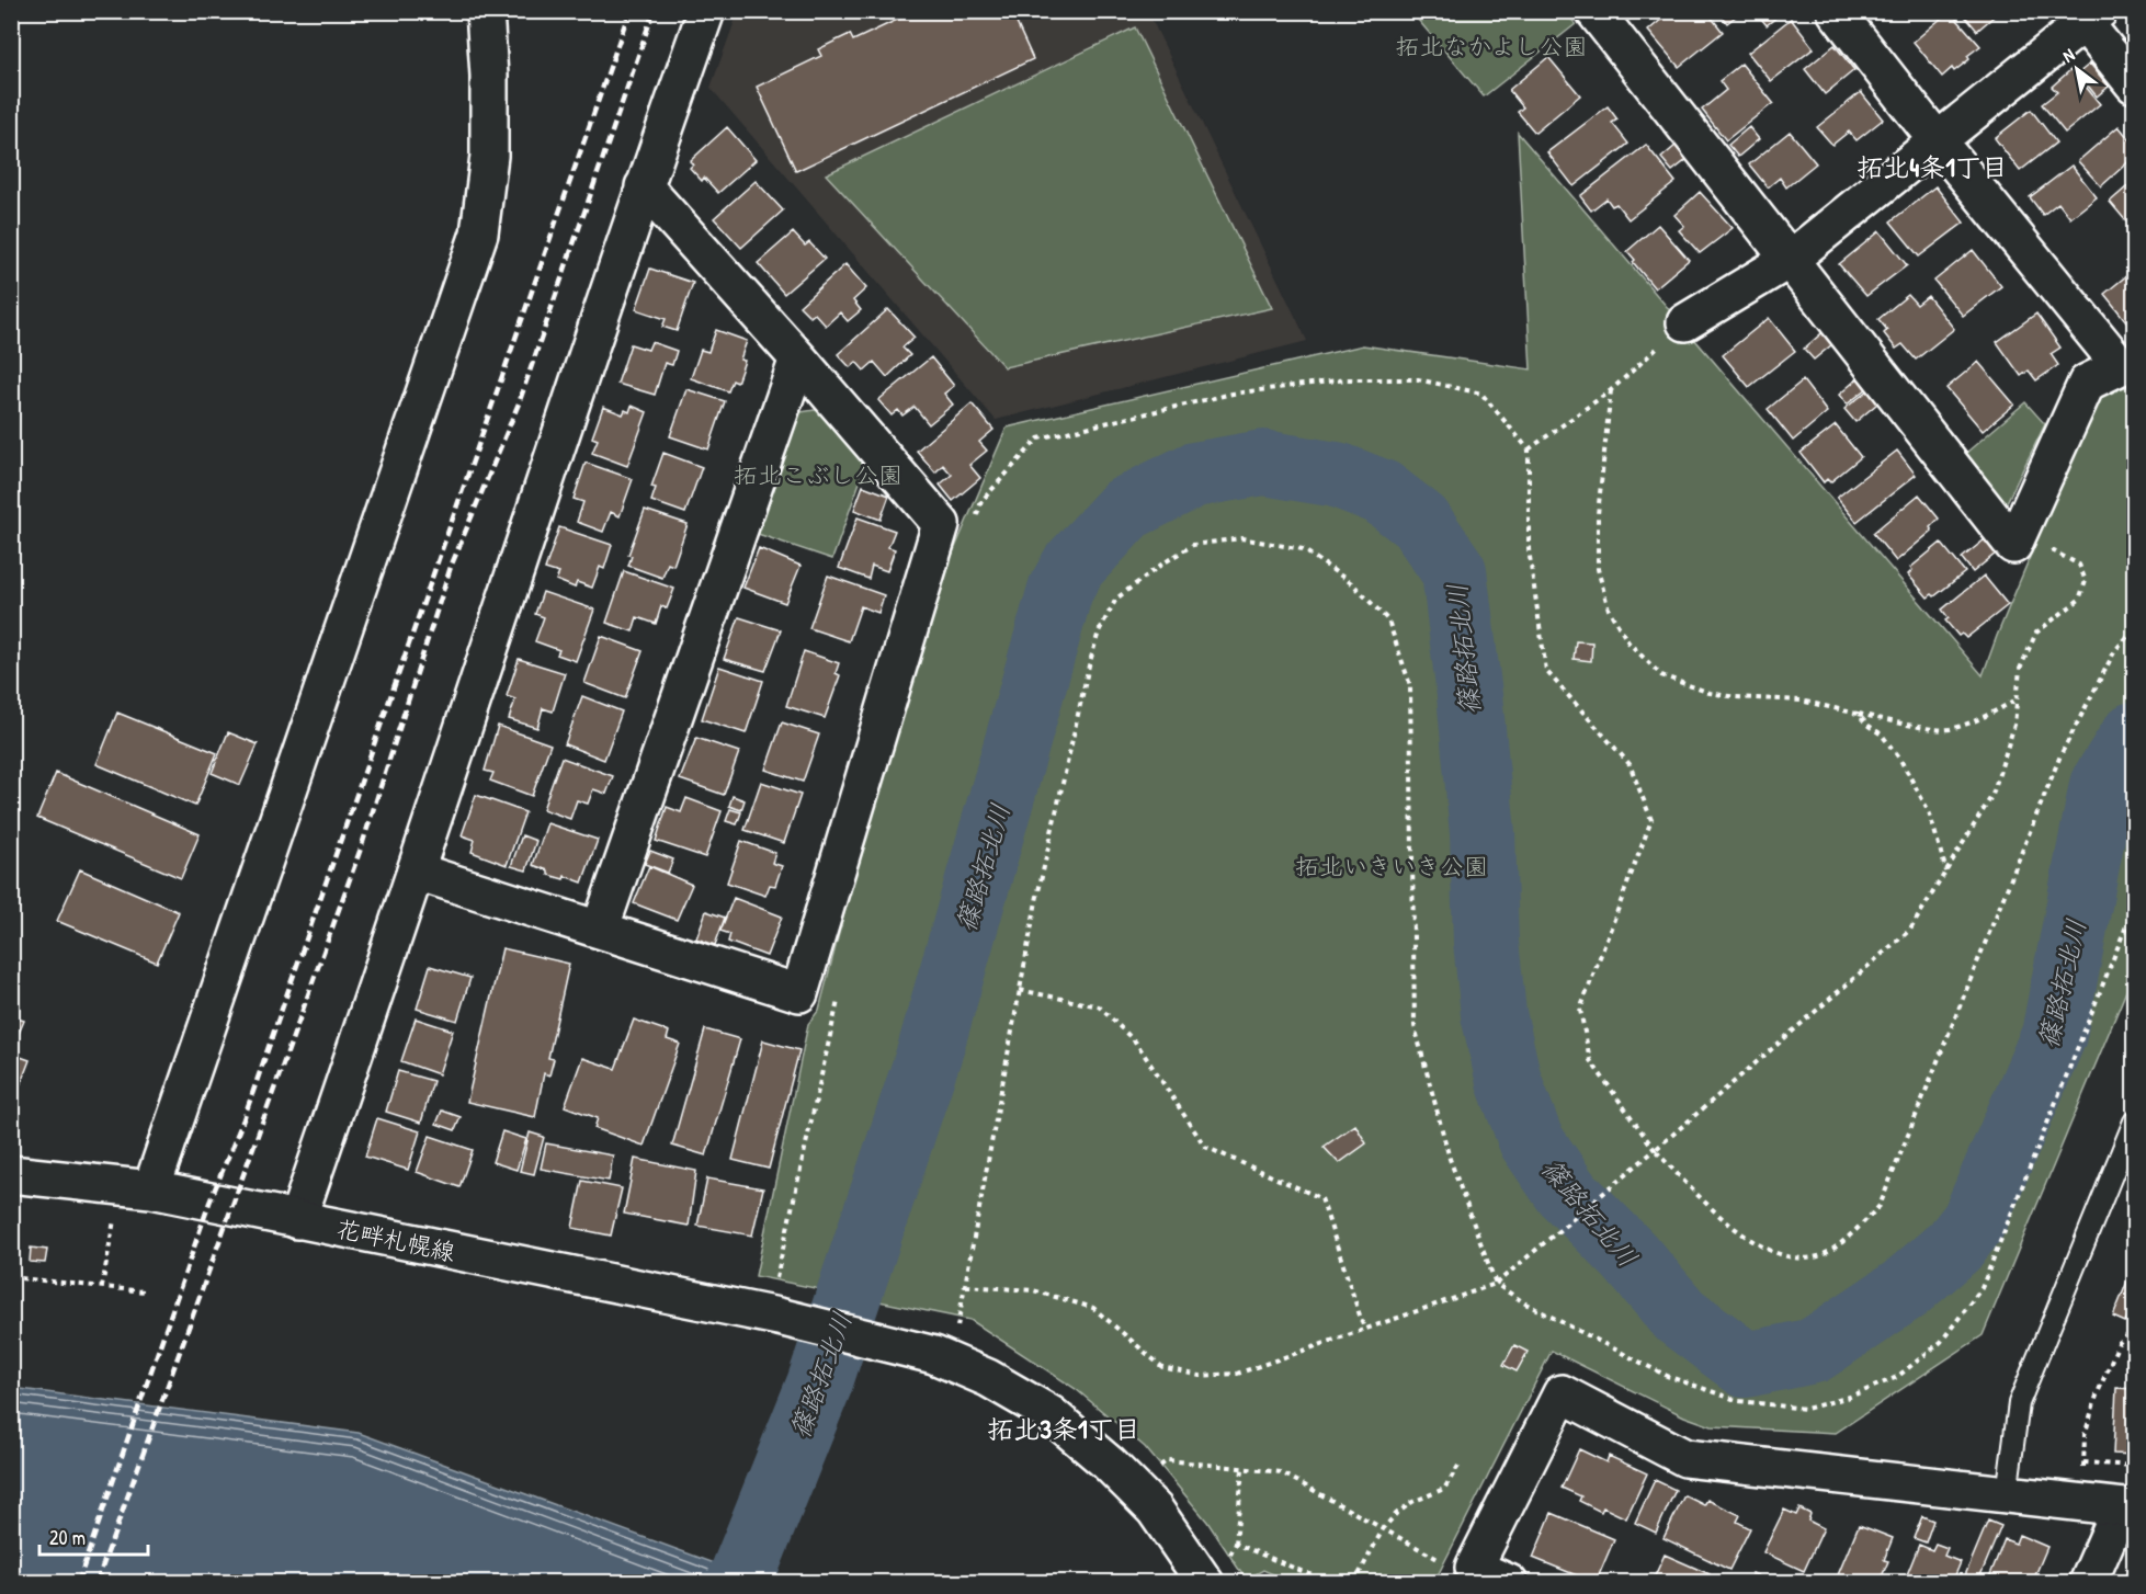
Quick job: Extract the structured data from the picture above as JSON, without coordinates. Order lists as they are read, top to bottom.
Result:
{
  "streets": {
    "street": ["花畔札幌線"]
  },
  "districts": ["拓北4条1丁目", "拓北3条1丁目"],
  "water": ["篠路拓北川"],
  "parks": ["拓北なかよし公園", "拓北こぶし公園", "拓北いきいき公園"],
  "scale_bar": "20 m",
  "north": "top left"
}
